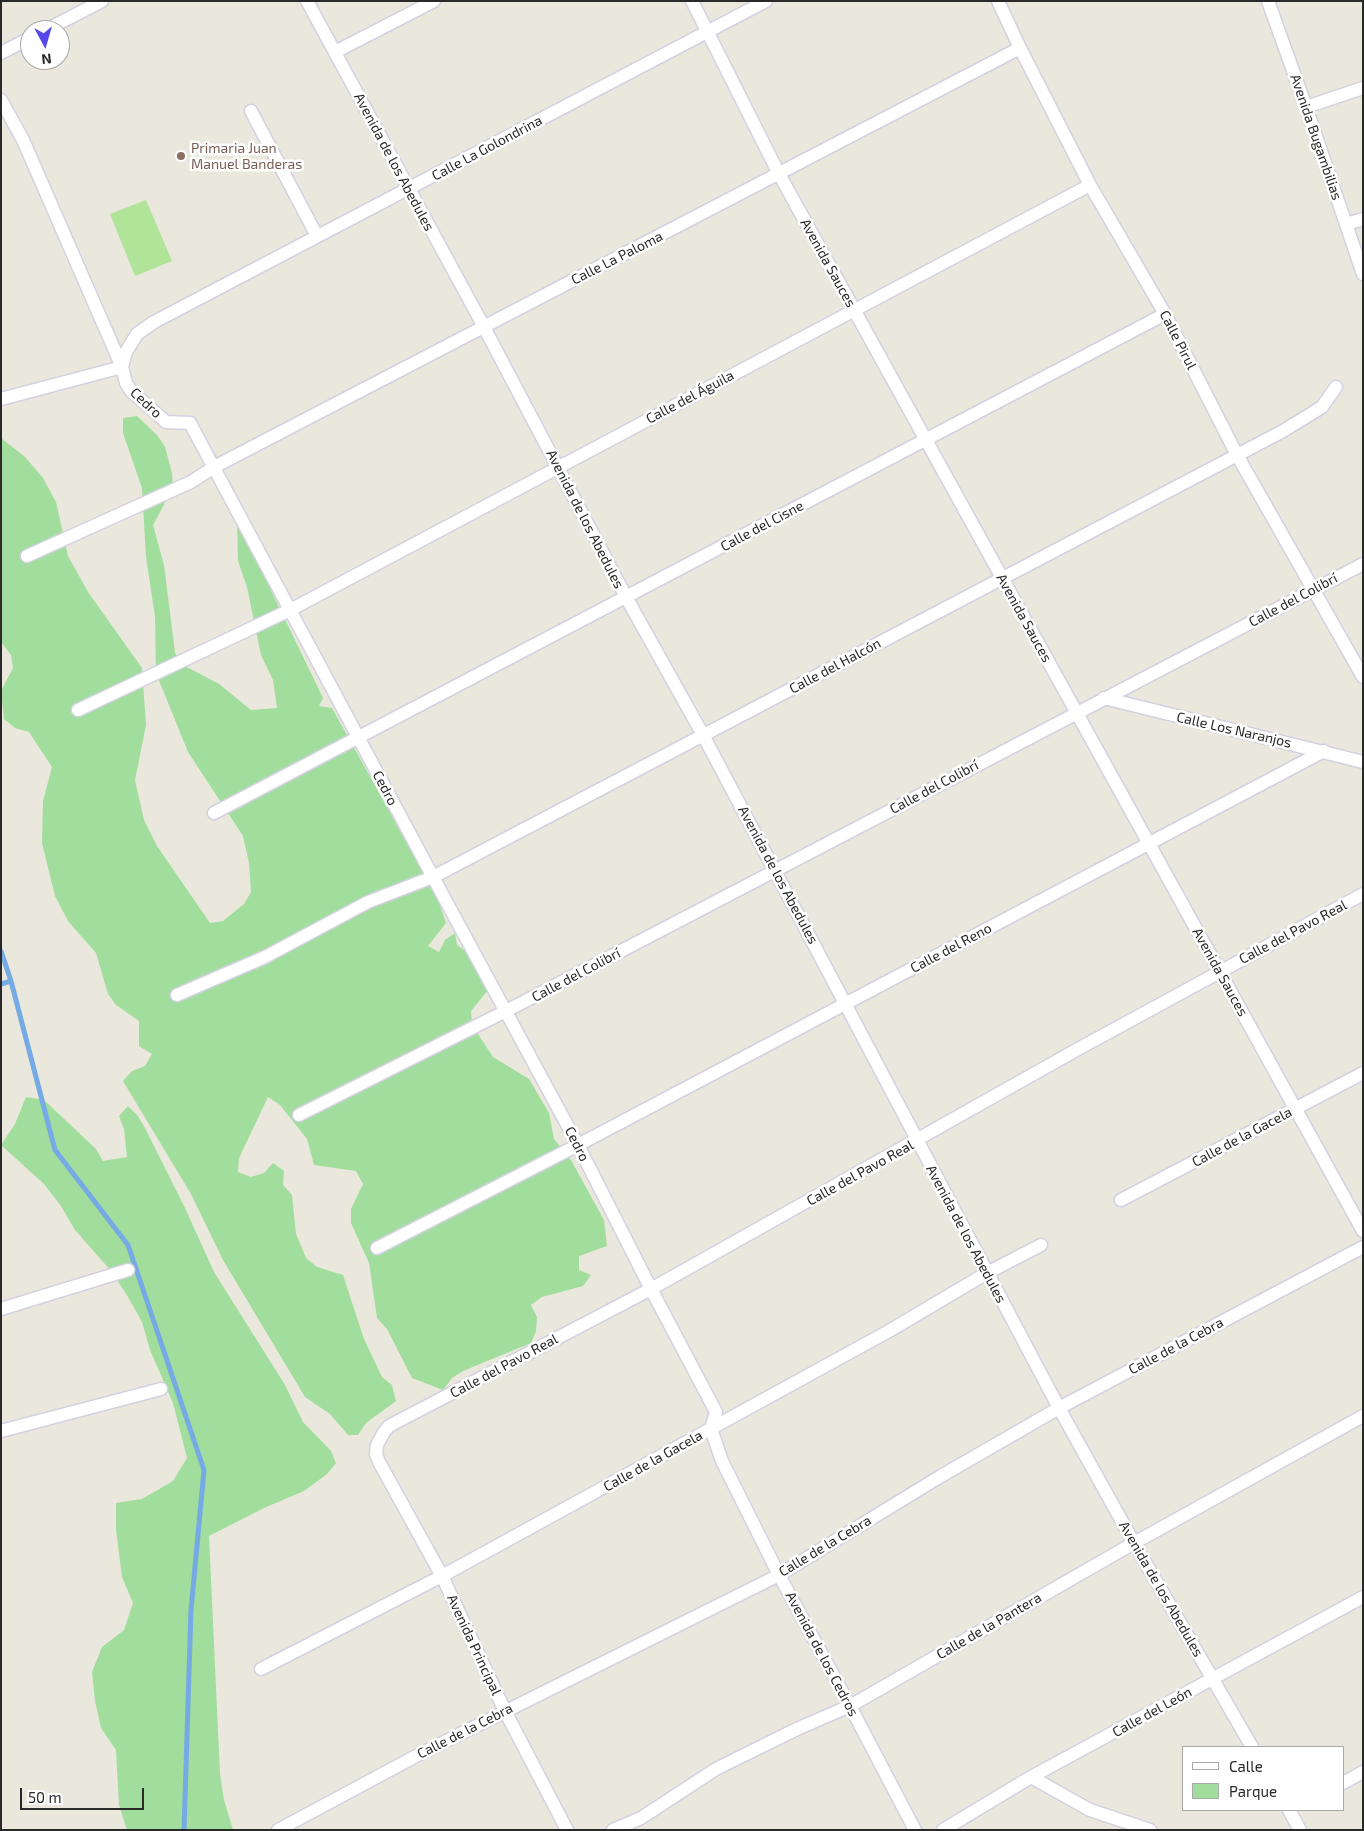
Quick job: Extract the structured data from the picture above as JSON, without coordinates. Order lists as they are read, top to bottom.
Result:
{
  "streets": {
    "street": [
      "Avenida Bugambilias",
      "Calle La Golondrina",
      "Avenida de los Abedules",
      "Calle La Paloma",
      "Avenida Sauces",
      "Calle Pirul",
      "Calle del Águila",
      "Cedro",
      "Calle del Cisne",
      "Calle del Colibrí",
      "Calle del Halcón",
      "Calle Los Naranjos",
      "Calle del Pavo Real",
      "Calle del Reno",
      "Calle de la Gacela",
      "Calle de la Cebra",
      "Calle de la Pantera",
      "Avenida Principal",
      "Avenida de los Cedros",
      "Calle del León"
    ]
  },
  "crossings": [
    ["Calle La Golondrina", "Avenida de los Abedules"],
    ["Calle La Golondrina", "Avenida Sauces"],
    ["Calle La Golondrina", "Cedro"],
    ["Avenida de los Abedules", "Calle La Paloma"],
    ["Avenida de los Abedules", "Calle del Águila"],
    ["Avenida de los Abedules", "Calle del Cisne"],
    ["Avenida de los Abedules", "Calle del Colibrí"],
    ["Avenida de los Abedules", "Calle del Halcón"],
    ["Avenida de los Abedules", "Calle del Pavo Real"],
    ["Avenida de los Abedules", "Calle del Reno"],
    ["Avenida de los Abedules", "Calle de la Gacela"],
    ["Avenida de los Abedules", "Calle de la Cebra"],
    ["Avenida de los Abedules", "Calle de la Pantera"],
    ["Avenida de los Abedules", "Calle del León"],
    ["Calle La Paloma", "Avenida Sauces"],
    ["Calle La Paloma", "Calle Pirul"],
    ["Calle La Paloma", "Cedro"],
    ["Avenida Sauces", "Calle del Águila"],
    ["Avenida Sauces", "Calle del Cisne"],
    ["Avenida Sauces", "Calle del Colibrí"],
    ["Avenida Sauces", "Calle del Halcón"],
    ["Avenida Sauces", "Calle del Pavo Real"],
    ["Avenida Sauces", "Calle del Reno"],
    ["Avenida Sauces", "Calle de la Gacela"],
    ["Calle Pirul", "Calle del Águila"],
    ["Calle Pirul", "Calle del Cisne"],
    ["Calle Pirul", "Calle del Colibrí"],
    ["Calle Pirul", "Calle del Halcón"],
    ["Calle del Águila", "Cedro"],
    ["Cedro", "Calle del Cisne"],
    ["Cedro", "Calle del Colibrí"],
    ["Cedro", "Calle del Halcón"],
    ["Cedro", "Calle del Pavo Real"],
    ["Cedro", "Calle del Reno"],
    ["Cedro", "Avenida de los Cedros"],
    ["Calle del Colibrí", "Calle Los Naranjos"],
    ["Calle Los Naranjos", "Calle del Reno"],
    ["Calle del Pavo Real", "Avenida Principal"],
    ["Calle del Pavo Real", "Avenida de los Cedros"],
    ["Calle de la Gacela", "Avenida Principal"],
    ["Calle de la Gacela", "Avenida de los Cedros"],
    ["Calle de la Cebra", "Avenida Principal"],
    ["Calle de la Cebra", "Avenida de los Cedros"],
    ["Calle de la Pantera", "Avenida de los Cedros"]
  ],
  "places": ["Primaria Juan Manuel Banderas"],
  "legend": ["Calle", "Parque"],
  "scale_bar": "50 m",
  "north": "bottom"
}
